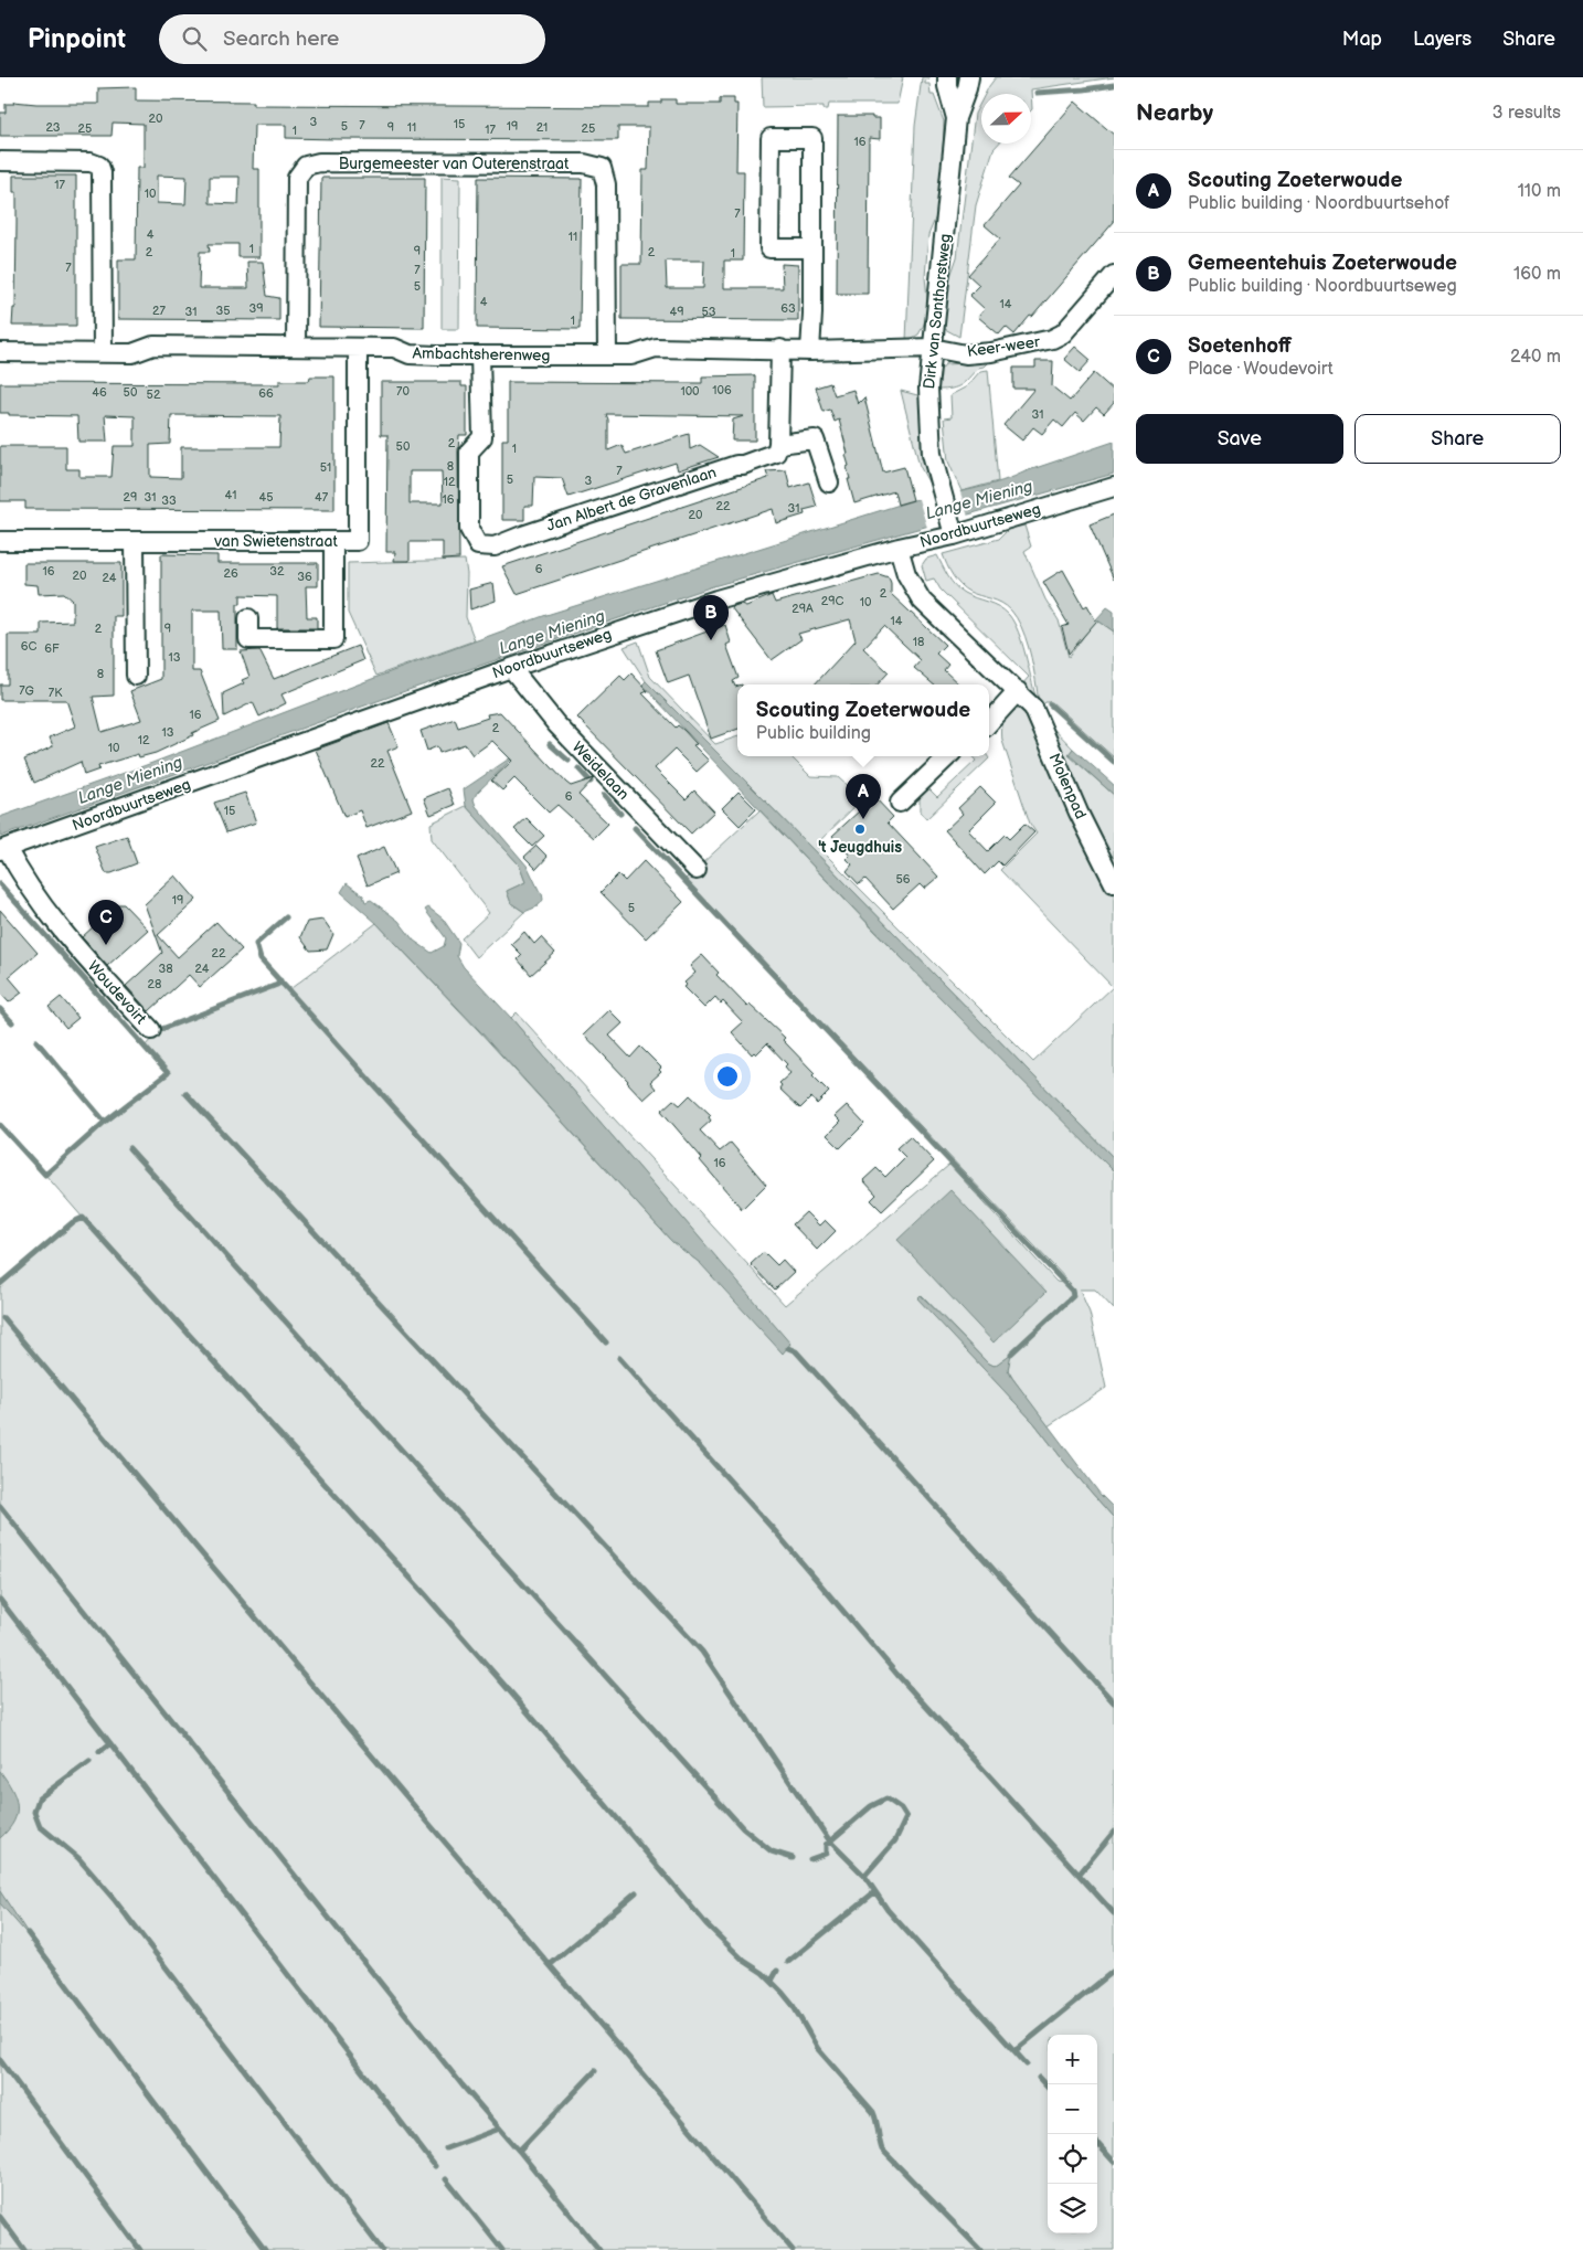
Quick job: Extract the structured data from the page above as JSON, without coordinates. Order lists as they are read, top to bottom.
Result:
{
  "streets": {
    "street": [
      "Burgemeester van Outerenstraat",
      "Dirk van Santhorstweg",
      "Keer-weer",
      "Ambachtsherenweg",
      "Jan Albert de Gravenlaan",
      "Noordbuurtseweg",
      "van Swietenstraat",
      "Weidelaan",
      "Molenpad",
      "Woudevoirt"
    ]
  },
  "crossings": [
    ["Burgemeester van Outerenstraat", "Ambachtsherenweg"],
    ["Dirk van Santhorstweg", "Keer-weer"],
    ["Dirk van Santhorstweg", "Ambachtsherenweg"],
    ["Dirk van Santhorstweg", "Noordbuurtseweg"],
    ["Keer-weer", "Ambachtsherenweg"],
    ["Ambachtsherenweg", "Jan Albert de Gravenlaan"],
    ["Ambachtsherenweg", "van Swietenstraat"],
    ["Noordbuurtseweg", "Weidelaan"],
    ["Noordbuurtseweg", "Molenpad"],
    ["Noordbuurtseweg", "Woudevoirt"]
  ],
  "water": ["Lange Miening"],
  "places": ["'t Jeugdhuis"],
  "house_numbers": [
    "20",
    "3",
    "15",
    "7",
    "5",
    "19",
    "23",
    "9",
    "11",
    "21",
    "25",
    "25",
    "17",
    "1",
    "16",
    "17",
    "10",
    "7",
    "4",
    "11",
    "1",
    "9",
    "2",
    "2",
    "1",
    "7",
    "7",
    "5",
    "4",
    "14",
    "39",
    "63",
    "27",
    "35",
    "31",
    "49",
    "53",
    "1",
    "106",
    "70",
    "100",
    "46",
    "50",
    "66",
    "52",
    "31",
    "2",
    "50",
    "1",
    "8",
    "51",
    "7",
    "5",
    "3",
    "12",
    "41",
    "29",
    "31",
    "45",
    "47",
    "16",
    "33",
    "22",
    "31",
    "20",
    "6",
    "16",
    "32",
    "26",
    "20",
    "36",
    "24",
    "2",
    "29C",
    "10",
    "29A",
    "14",
    "2",
    "9",
    "18",
    "6C",
    "6F",
    "13",
    "8",
    "7G",
    "7K",
    "16",
    "2",
    "13",
    "12",
    "10",
    "22",
    "6",
    "15",
    "56",
    "19",
    "5",
    "22",
    "38",
    "24",
    "28",
    "16"
  ],
  "north": "right",
  "page": {
    "header": "Pinpoint",
    "search": "Search here",
    "nav": ["Map", "Layers", "Share"],
    "heading": ["Nearby", "3 results"],
    "list": [
      {
        "mark": "A",
        "name": "Scouting Zoeterwoude",
        "note": "Public building · Noordbuurtsehof",
        "value": "110 m"
      },
      {
        "mark": "B",
        "name": "Gemeentehuis Zoeterwoude",
        "note": "Public building · Noordbuurtseweg",
        "value": "160 m"
      },
      {
        "mark": "C",
        "name": "Soetenhoff",
        "note": "Place · Woudevoirt",
        "value": "240 m"
      }
    ],
    "buttons": ["Save", "Share"],
    "pins": ["B", "A", "C"],
    "popup": ["Scouting Zoeterwoude", "Public building"],
    "map_buttons": ["+", "−"]
  }
}
